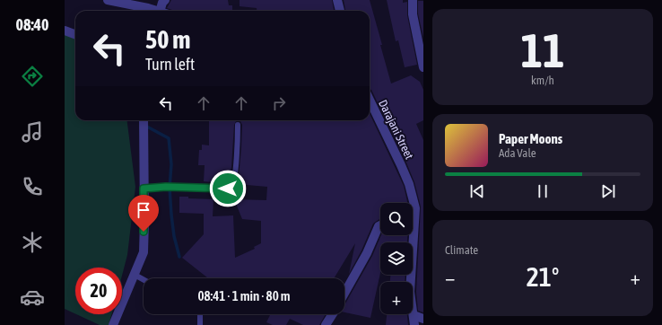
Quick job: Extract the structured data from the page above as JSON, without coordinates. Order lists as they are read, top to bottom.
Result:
{
  "streets": {
    "street": ["Darajani Street"]
  },
  "page": {
    "tabs": "08:40",
    "tile": [
      ["11", "km/h"],
      "Climate"
    ],
    "turn": ["50 m", "Turn left"],
    "song": ["Paper Moons", "Ada Vale"],
    "map_buttons": "+",
    "heat": ["−", "21°", "+"],
    "limit": "20",
    "trip": "08:41 · 1 min · 80 m"
  }
}
